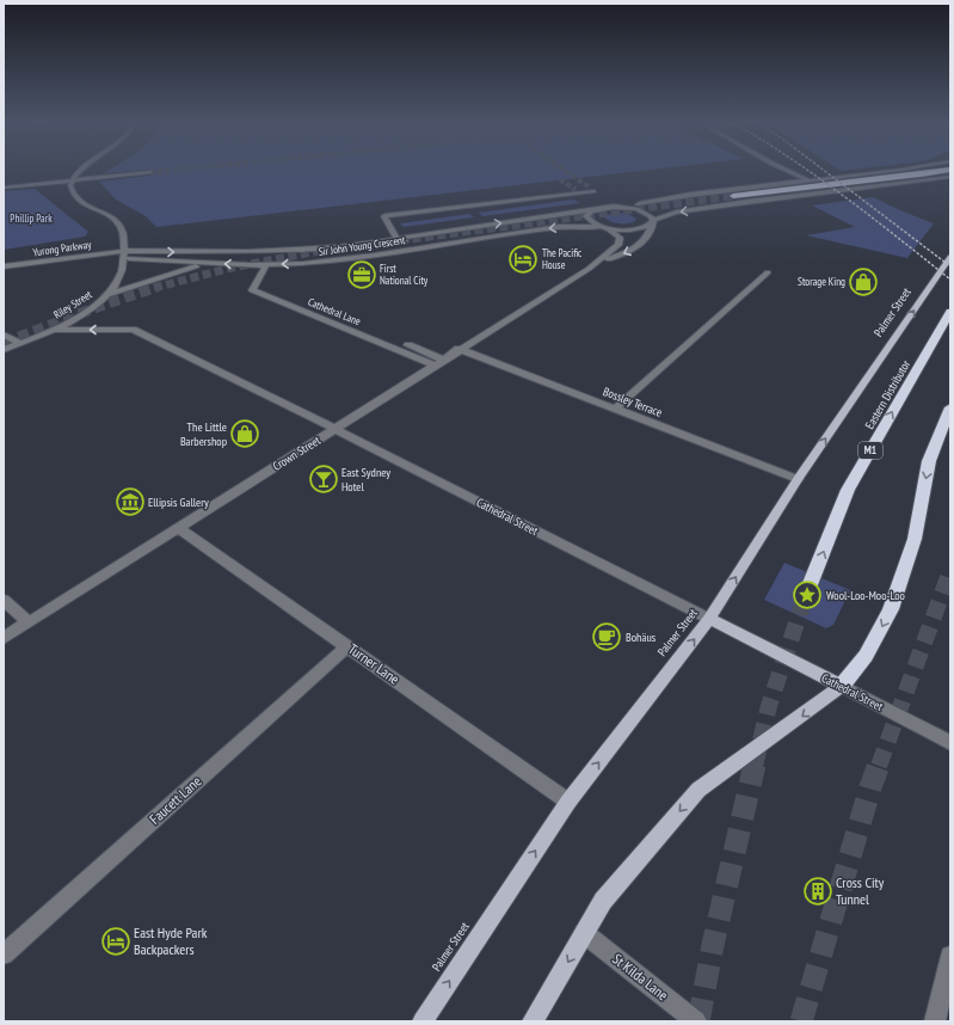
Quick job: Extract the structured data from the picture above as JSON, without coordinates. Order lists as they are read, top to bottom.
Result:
{
  "streets": {
    "highway": ["Eastern Distributor", "M1"],
    "main road": ["Palmer Street", "Cathedral Street"],
    "street": [
      "Sir John Young Crescent",
      "Yurong Parkway",
      "Riley Street",
      "Cathedral Lane",
      "Bossley Terrace",
      "Crown Street",
      "Turner Lane",
      "Faucett Lane",
      "St Kilda Lane"
    ]
  },
  "crossings": [
    ["Sir John Young Crescent", "Yurong Parkway"],
    ["Sir John Young Crescent", "Riley Street"],
    ["Sir John Young Crescent", "Crown Street"],
    ["Yurong Parkway", "Riley Street"],
    ["Riley Street", "Cathedral Street"],
    ["Cathedral Lane", "Crown Street"],
    ["Palmer Street", "Bossley Terrace"],
    ["Palmer Street", "Cathedral Street"],
    ["Palmer Street", "Turner Lane"],
    ["Bossley Terrace", "Crown Street"],
    ["Crown Street", "Cathedral Street"],
    ["Crown Street", "Turner Lane"],
    ["Turner Lane", "Faucett Lane"]
  ],
  "parks": ["Phillip Park"],
  "places": {
    "hotel": ["The Pacific House", "East Hyde Park Backpackers"],
    "office": ["First National City"],
    "shop": ["Storage King", "The Little Barbershop"],
    "bar": ["East Sydney Hotel"],
    "museum": ["Ellipsis Gallery"],
    "place": ["Wool-Loo-Moo-Loo"],
    "cafe": ["Bohäus"],
    "building": ["Cross City Tunnel"]
  }
}
